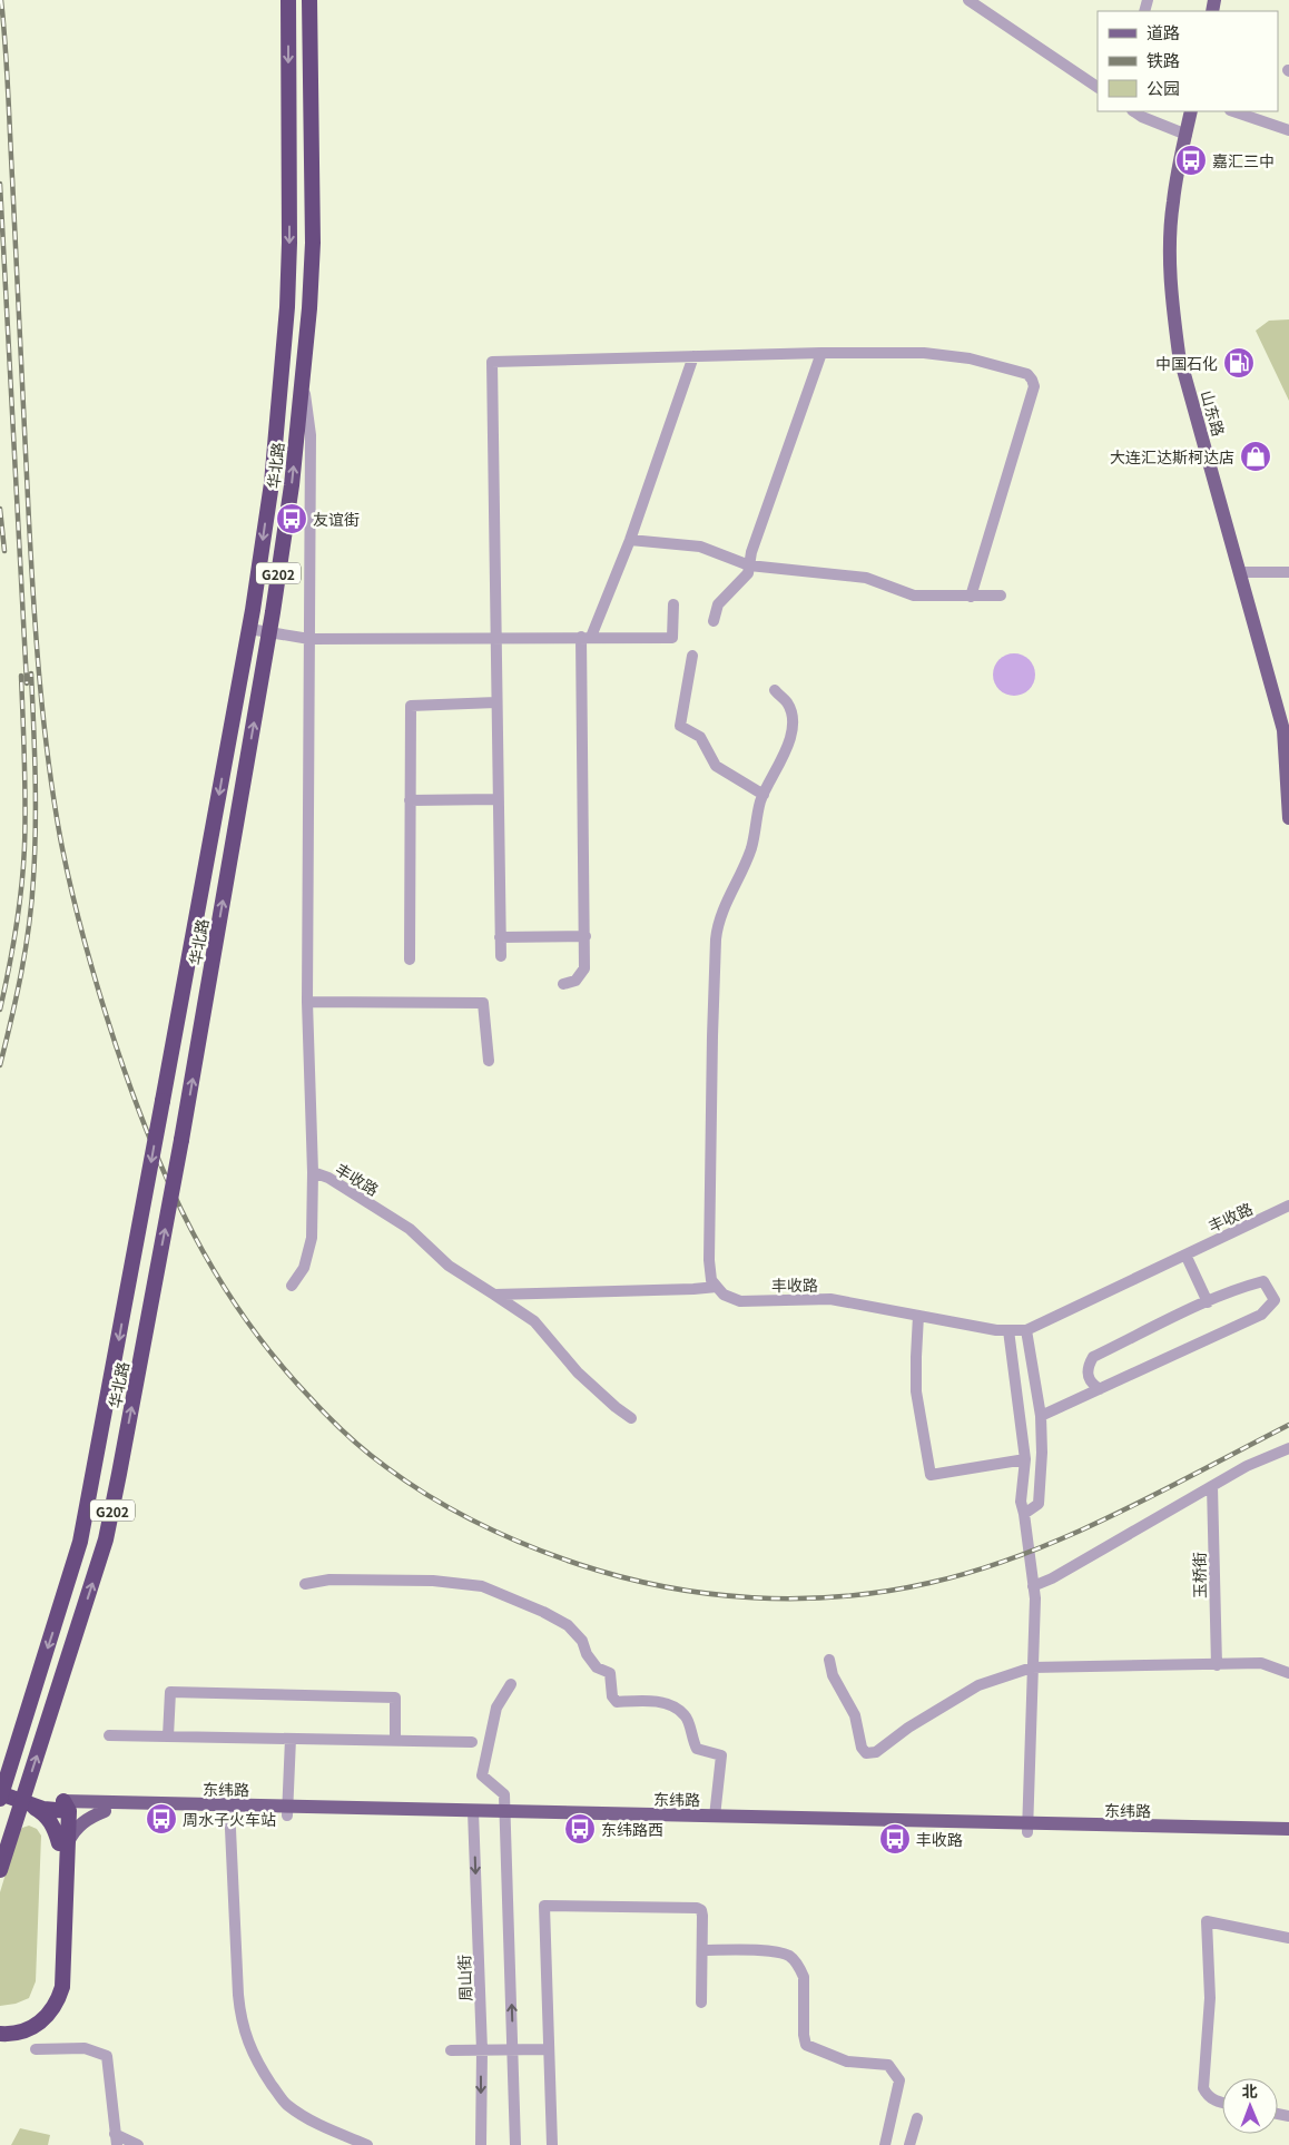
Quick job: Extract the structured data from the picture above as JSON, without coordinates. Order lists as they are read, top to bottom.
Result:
{
  "streets": {
    "highway": ["华北路", "G202"],
    "main road": ["山东路", "东纬路"],
    "street": ["丰收路", "玉桥街", "周山街"]
  },
  "crossings": [
    ["东纬路", "周山街"]
  ],
  "places": {
    "bus stop": [
      "嘉汇三中",
      "友谊街",
      "周水子火车站",
      "东纬路西",
      "丰收路"
    ],
    "fuel station": ["中国石化"],
    "shop": ["大连汇达斯柯达店"]
  },
  "legend": ["道路", "铁路", "公园"],
  "north": "top"
}
